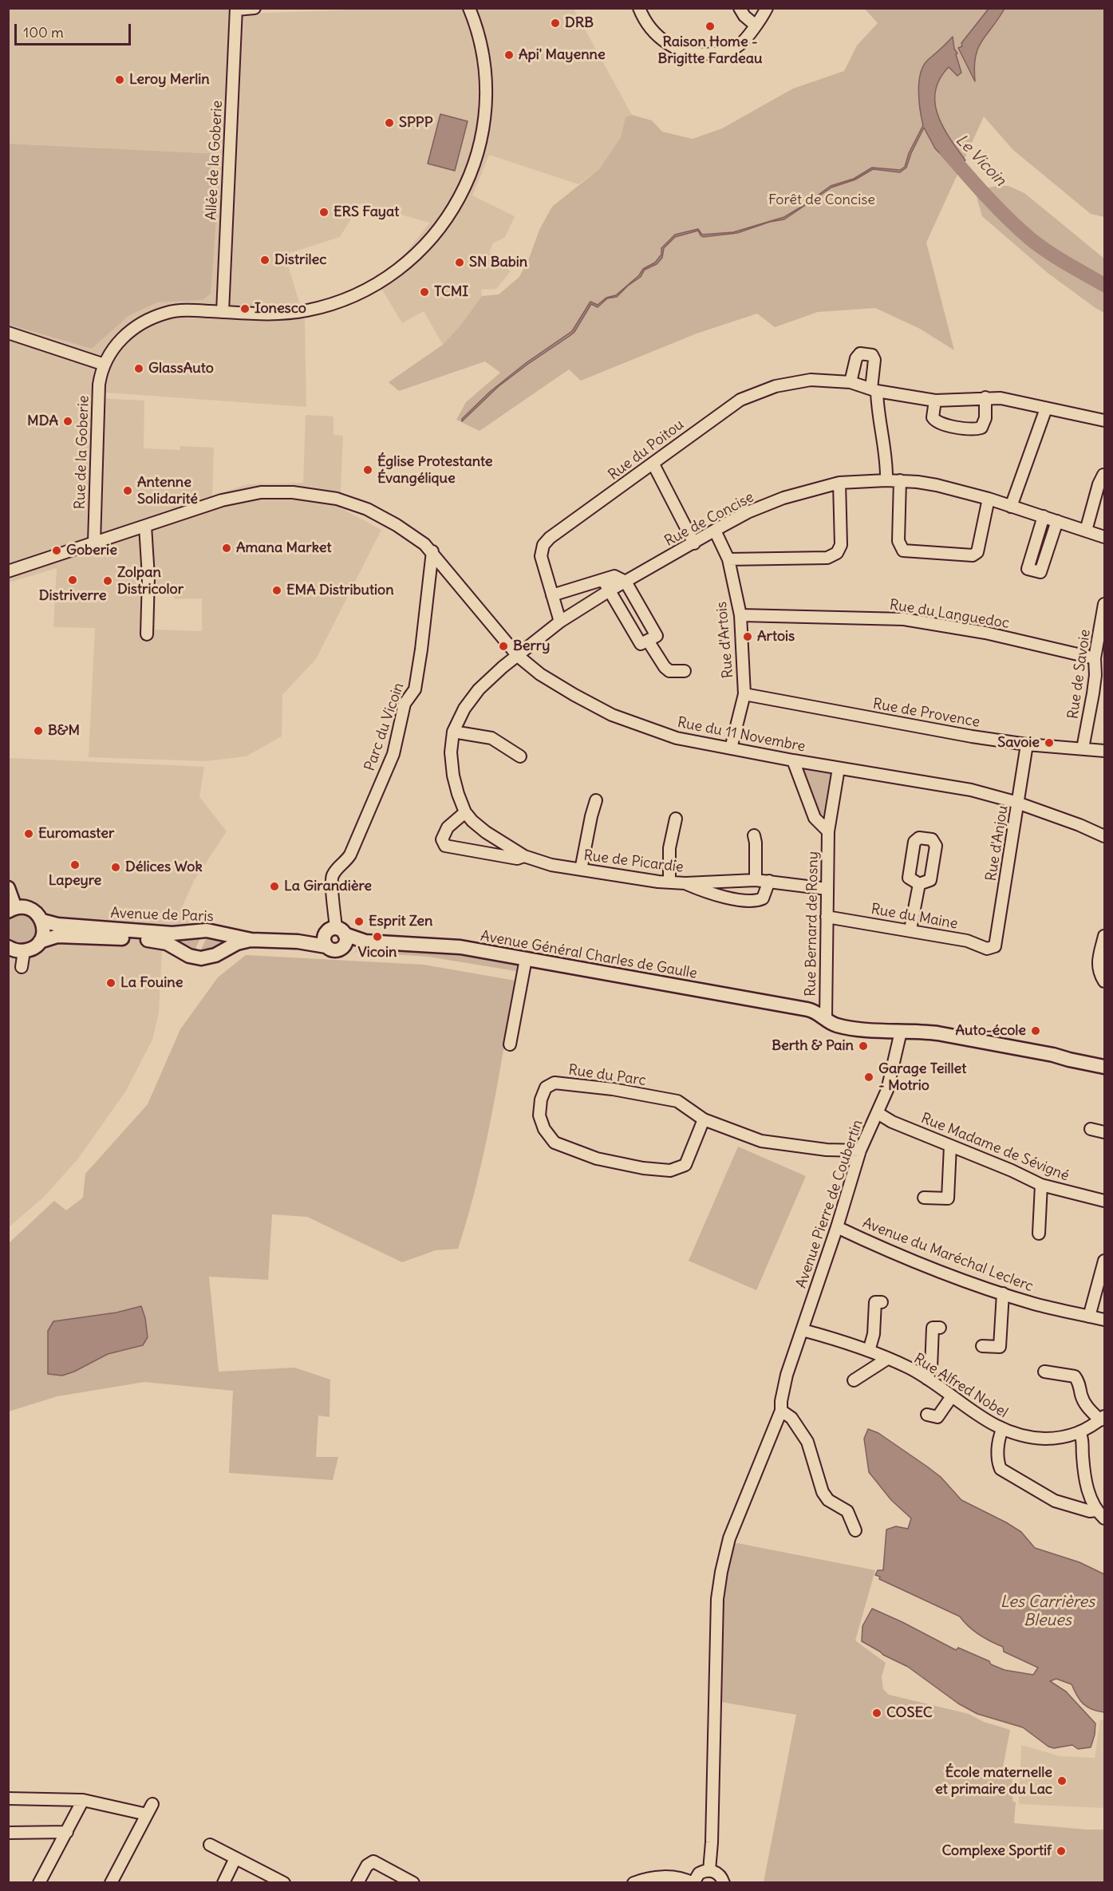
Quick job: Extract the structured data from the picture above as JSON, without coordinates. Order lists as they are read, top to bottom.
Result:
{
  "streets": {
    "main road": ["Avenue de Paris", "Avenue Général Charles de Gaulle"],
    "street": [
      "Allée de la Goberie",
      "Rue du Poitou",
      "Rue de la Goberie",
      "Rue de Concise",
      "Rue du Languedoc",
      "Rue d'Artois",
      "Rue de Savoie",
      "Rue de Provence",
      "Parc du Vicoin",
      "Rue du 11 Novembre",
      "Rue d'Anjou",
      "Rue de Picardie",
      "Rue du Maine",
      "Rue Bernard de Rosny",
      "Rue du Parc",
      "Rue Madame de Sévigné",
      "Avenue Pierre de Coubertin",
      "Avenue du Maréchal Leclerc",
      "Rue Alfred Nobel"
    ]
  },
  "crossings": [
    ["Allée de la Goberie", "Rue de la Goberie"],
    ["Rue du Poitou", "Rue de Concise"],
    ["Rue de la Goberie", "Rue du 11 Novembre"],
    ["Rue de Concise", "Rue d'Artois"],
    ["Rue de Concise", "Rue du 11 Novembre"],
    ["Rue de Concise", "Rue de Picardie"],
    ["Rue du Languedoc", "Rue d'Artois"],
    ["Rue du Languedoc", "Rue de Savoie"],
    ["Rue d'Artois", "Rue de Provence"],
    ["Rue d'Artois", "Rue du 11 Novembre"],
    ["Rue de Savoie", "Rue de Provence"],
    ["Rue de Provence", "Rue d'Anjou"],
    ["Parc du Vicoin", "Rue du 11 Novembre"],
    ["Parc du Vicoin", "Avenue de Paris"],
    ["Parc du Vicoin", "Avenue Général Charles de Gaulle"],
    ["Rue du 11 Novembre", "Rue d'Anjou"],
    ["Rue du 11 Novembre", "Rue de Picardie"],
    ["Rue du 11 Novembre", "Rue Bernard de Rosny"],
    ["Rue d'Anjou", "Rue du Maine"],
    ["Rue de Picardie", "Rue Bernard de Rosny"],
    ["Avenue de Paris", "Avenue Général Charles de Gaulle"],
    ["Rue du Maine", "Rue Bernard de Rosny"],
    ["Rue Bernard de Rosny", "Avenue Général Charles de Gaulle"],
    ["Avenue Général Charles de Gaulle", "Avenue Pierre de Coubertin"],
    ["Rue du Parc", "Avenue Pierre de Coubertin"],
    ["Rue Madame de Sévigné", "Avenue Pierre de Coubertin"],
    ["Avenue Pierre de Coubertin", "Avenue du Maréchal Leclerc"],
    ["Avenue Pierre de Coubertin", "Rue Alfred Nobel"]
  ],
  "water": ["Le Vicoin", "Les Carrières Bleues"],
  "parks": ["Forêt de Concise"],
  "places": [
    "DRB",
    "Raison Home - Brigitte Fardeau",
    "Api' Mayenne",
    "Leroy Merlin",
    "SPPP",
    "ERS Fayat",
    "Distrilec",
    "SN Babin",
    "TCMI",
    "Ionesco",
    "GlassAuto",
    "MDA",
    "Église Protestante Évangélique",
    "Antenne Solidarité",
    "Amana Market",
    "Goberie",
    "Distriverre",
    "Zolpan Districolor",
    "EMA Distribution",
    "Artois",
    "Berry",
    "B&M",
    "Savoie",
    "Euromaster",
    "Lapeyre",
    "Délices Wok",
    "La Girandière",
    "Esprit Zen",
    "Vicoin",
    "La Fouine",
    "Auto-école",
    "Berth & Pain",
    "Garage Teillet - Motrio",
    "COSEC",
    "École maternelle et primaire du Lac",
    "Complexe Sportif"
  ],
  "scale_bar": "100 m"
}
